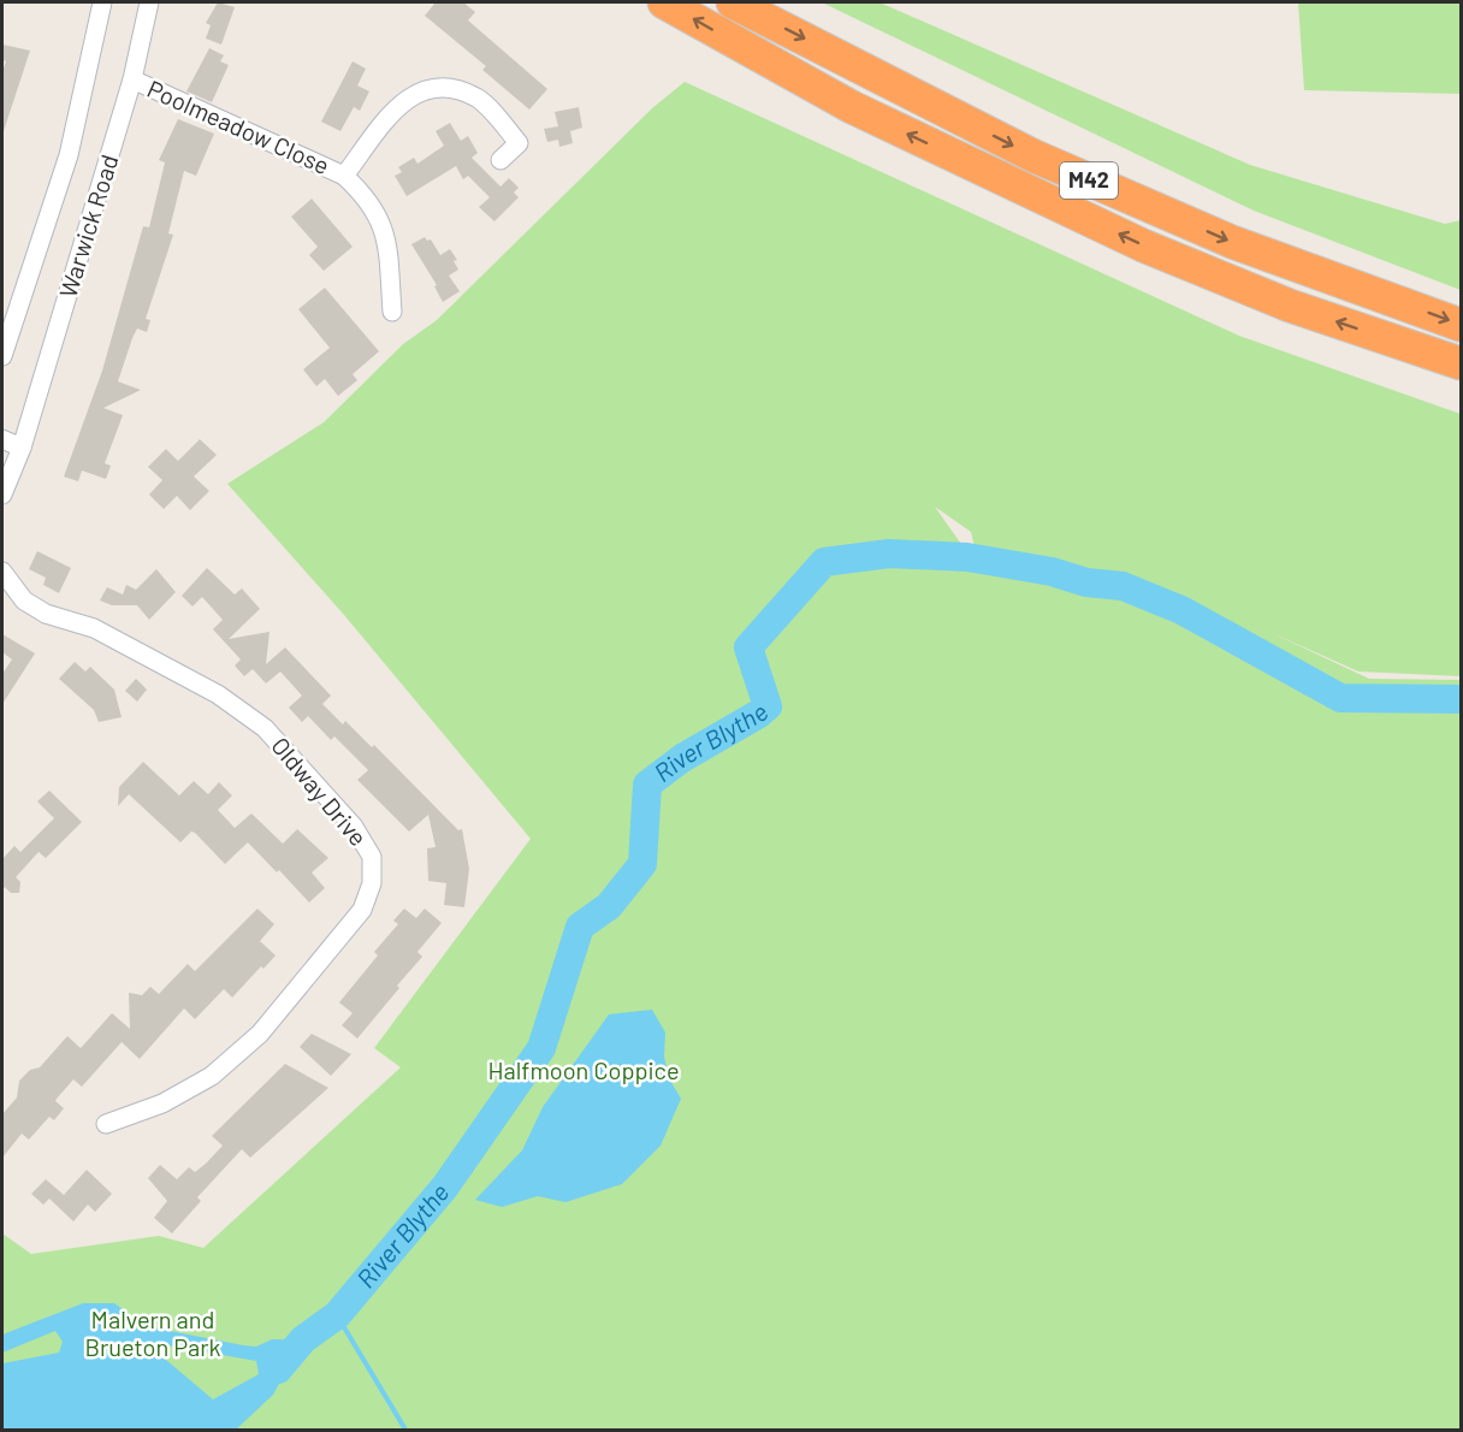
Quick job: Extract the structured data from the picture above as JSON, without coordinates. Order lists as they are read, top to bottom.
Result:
{
  "streets": {
    "highway": ["M42"],
    "street": ["Poolmeadow Close", "Warwick Road", "Oldway Drive"]
  },
  "crossings": [
    ["Poolmeadow Close", "Warwick Road"]
  ],
  "water": ["River Blythe"],
  "parks": ["Halfmoon Coppice", "Malvern and Brueton Park"]
}
